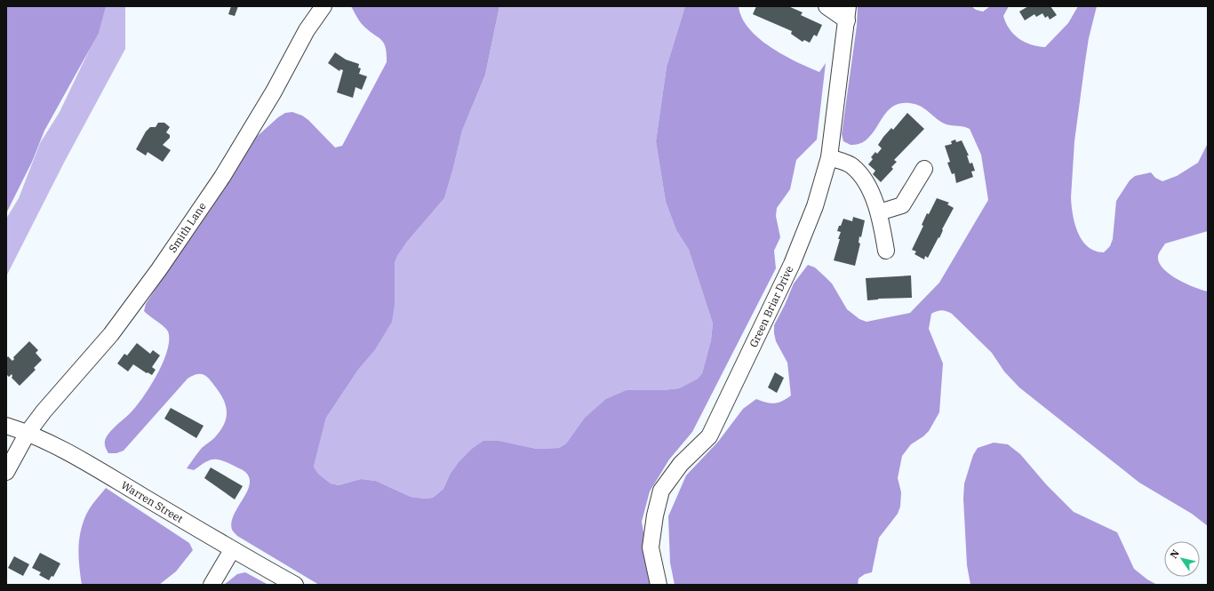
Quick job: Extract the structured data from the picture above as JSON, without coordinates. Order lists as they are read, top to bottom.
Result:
{
  "streets": {
    "street": ["Smith Lane", "Green Briar Drive", "Warren Street"]
  },
  "crossings": [
    ["Smith Lane", "Warren Street"]
  ],
  "north": "top left"
}
